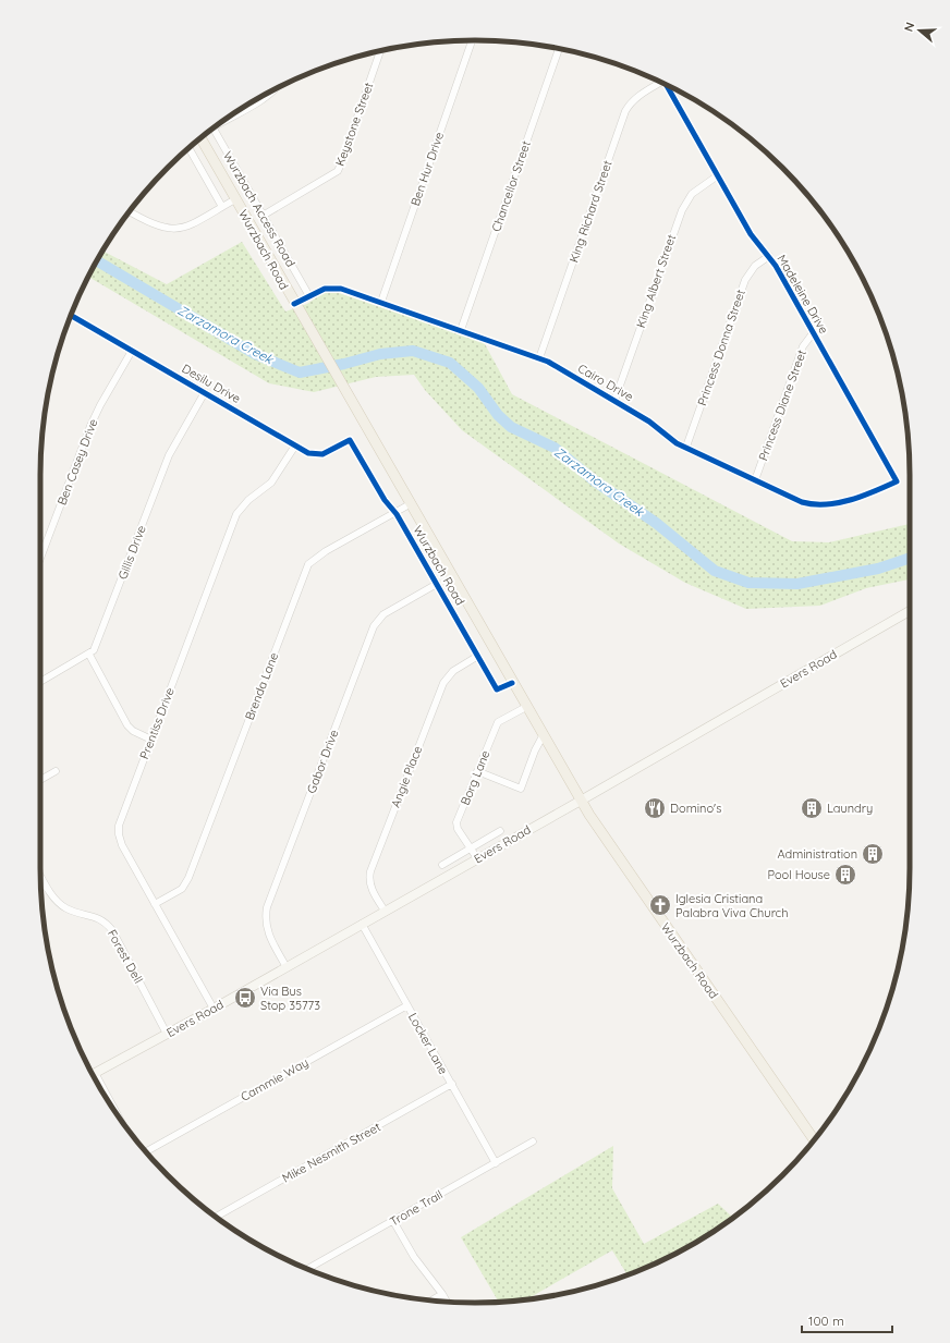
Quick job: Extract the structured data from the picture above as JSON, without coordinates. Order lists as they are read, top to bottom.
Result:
{
  "streets": {
    "main road": ["Wurzbach Road", "Evers Road"],
    "street": [
      "Keystone Street",
      "Ben Hur Drive",
      "Chancellor Street",
      "Wurzbach Access Road",
      "King Richard Street",
      "King Albert Street",
      "Madeleine Drive",
      "Princess Donna Street",
      "Cairo Drive",
      "Desilu Drive",
      "Princess Diane Street",
      "Ben Casey Drive",
      "Gillis Drive",
      "Brenda Lane",
      "Prentiss Drive",
      "Gabor Drive",
      "Angie Place",
      "Borg Lane",
      "Forest Dell",
      "Locker Lane",
      "Cammie Way",
      "Mike Nesmith Street",
      "Trone Trail"
    ]
  },
  "crossings": [
    ["Keystone Street", "Wurzbach Access Road"],
    ["Ben Hur Drive", "Cairo Drive"],
    ["Chancellor Street", "Cairo Drive"],
    ["Wurzbach Access Road", "Cairo Drive"],
    ["King Richard Street", "Cairo Drive"],
    ["Wurzbach Road", "Cairo Drive"],
    ["Wurzbach Road", "Desilu Drive"],
    ["Wurzbach Road", "Evers Road"],
    ["Wurzbach Road", "Brenda Lane"],
    ["Wurzbach Road", "Gabor Drive"],
    ["Wurzbach Road", "Angie Place"],
    ["Wurzbach Road", "Borg Lane"],
    ["King Albert Street", "Madeleine Drive"],
    ["King Albert Street", "Cairo Drive"],
    ["Madeleine Drive", "Princess Donna Street"],
    ["Madeleine Drive", "Cairo Drive"],
    ["Madeleine Drive", "Princess Diane Street"],
    ["Princess Donna Street", "Cairo Drive"],
    ["Cairo Drive", "Princess Diane Street"],
    ["Desilu Drive", "Ben Casey Drive"],
    ["Desilu Drive", "Gillis Drive"],
    ["Desilu Drive", "Prentiss Drive"],
    ["Evers Road", "Prentiss Drive"],
    ["Evers Road", "Gabor Drive"],
    ["Evers Road", "Angie Place"],
    ["Evers Road", "Borg Lane"],
    ["Evers Road", "Forest Dell"],
    ["Evers Road", "Locker Lane"],
    ["Brenda Lane", "Prentiss Drive"],
    ["Locker Lane", "Cammie Way"],
    ["Locker Lane", "Mike Nesmith Street"],
    ["Locker Lane", "Trone Trail"]
  ],
  "water": ["Zarzamora Creek"],
  "places": {
    "restaurant": ["Domino's"],
    "building": ["Laundry", "Administration", "Pool House"],
    "church": ["Iglesia Cristiana Palabra Viva Church"],
    "bus stop": ["Via Bus Stop 35773"]
  },
  "scale_bar": "100 m",
  "north": "left"
}
